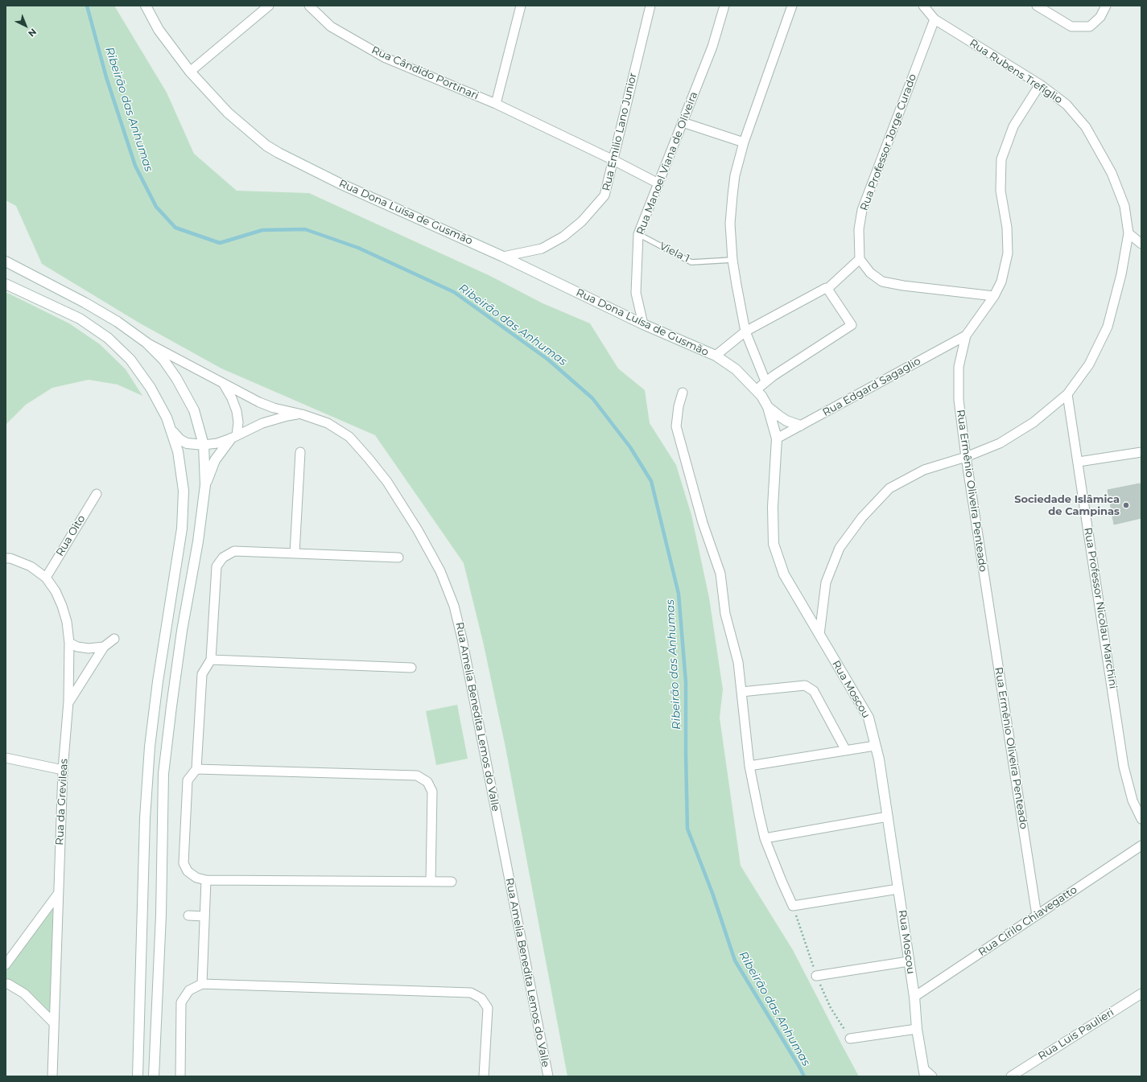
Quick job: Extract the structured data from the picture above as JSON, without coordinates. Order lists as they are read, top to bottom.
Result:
{
  "streets": {
    "main road": ["Rua Dona Luísa de Gusmão", "Rua Moscou"],
    "street": [
      "Rua Rubens Trefíglio",
      "Rua Cândido Portinari",
      "Rua Emilio Lano Junior",
      "Rua Professor Jorge Curado",
      "Rua Manoel Viana de Oliveira",
      "Rua Edgard Sagaglio",
      "Rua Ermênio Oliveira Penteado",
      "Rua Oito",
      "Rua Professor Nicolau Marchini",
      "Rua Amelia Benedita Lemos do Valle",
      "Rua da Grevileas",
      "Rua Cirilo Chiavegatto",
      "Rua Luis Paulieri"
    ],
    "lane": ["Viela 1"]
  },
  "crossings": [
    ["Rua Rubens Trefíglio", "Rua Professor Jorge Curado"],
    ["Rua Rubens Trefíglio", "Rua Ermênio Oliveira Penteado"],
    ["Rua Rubens Trefíglio", "Rua Professor Nicolau Marchini"],
    ["Rua Rubens Trefíglio", "Rua Moscou"],
    ["Rua Cândido Portinari", "Rua Emilio Lano Junior"],
    ["Rua Cândido Portinari", "Rua Manoel Viana de Oliveira"],
    ["Rua Emilio Lano Junior", "Rua Dona Luísa de Gusmão"],
    ["Rua Manoel Viana de Oliveira", "Rua Dona Luísa de Gusmão"],
    ["Rua Manoel Viana de Oliveira", "Viela 1"],
    ["Rua Dona Luísa de Gusmão", "Rua Moscou"],
    ["Rua Edgard Sagaglio", "Rua Ermênio Oliveira Penteado"],
    ["Rua Edgard Sagaglio", "Rua Moscou"],
    ["Rua Ermênio Oliveira Penteado", "Rua Cirilo Chiavegatto"],
    ["Rua Oito", "Rua da Grevileas"],
    ["Rua Moscou", "Rua Cirilo Chiavegatto"]
  ],
  "water": ["Ribeirão das Anhumas"],
  "places": ["Sociedade Islâmica de Campinas"],
  "north": "bottom right"
}
